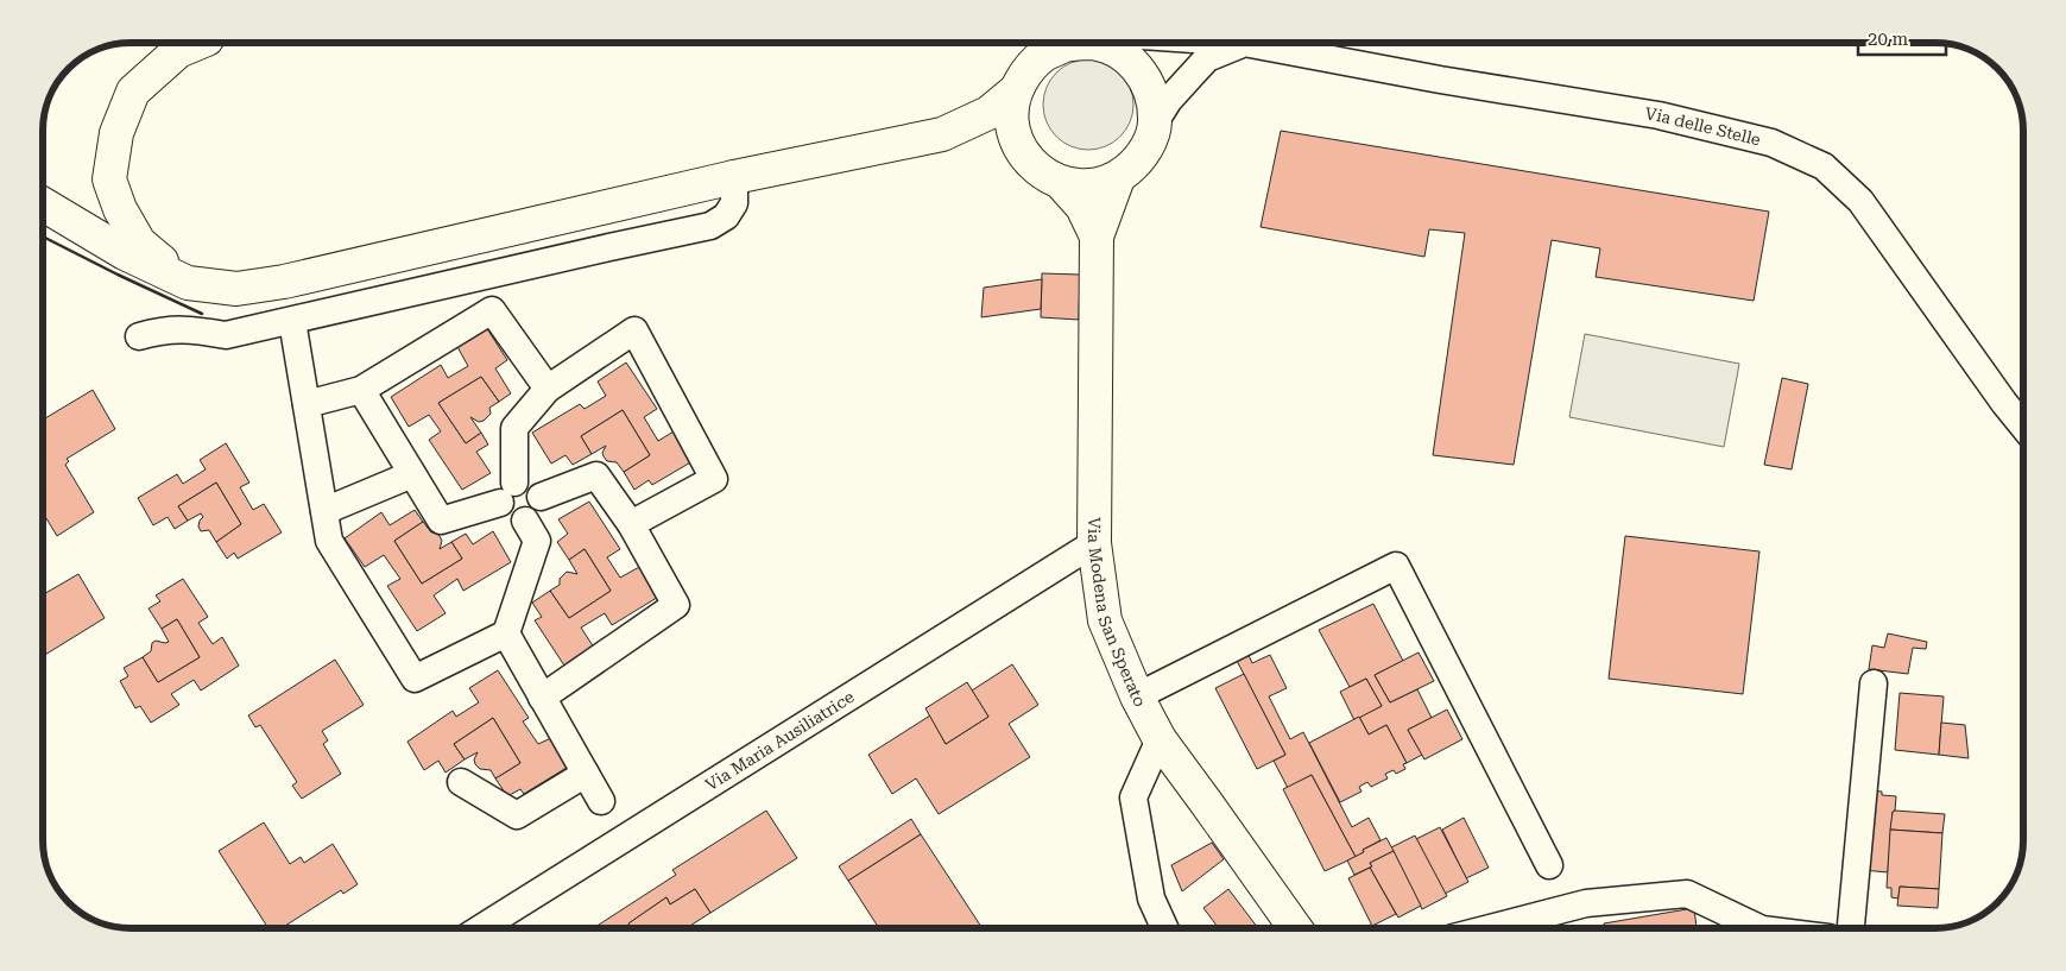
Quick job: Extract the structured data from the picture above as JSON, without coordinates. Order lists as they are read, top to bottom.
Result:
{
  "streets": {
    "main road": ["Via Modena San Sperato"],
    "street": ["Via delle Stelle", "Via Maria Ausiliatrice"]
  },
  "crossings": [
    ["Via Modena San Sperato", "Via Maria Ausiliatrice"]
  ],
  "scale_bar": "20 m"
}
